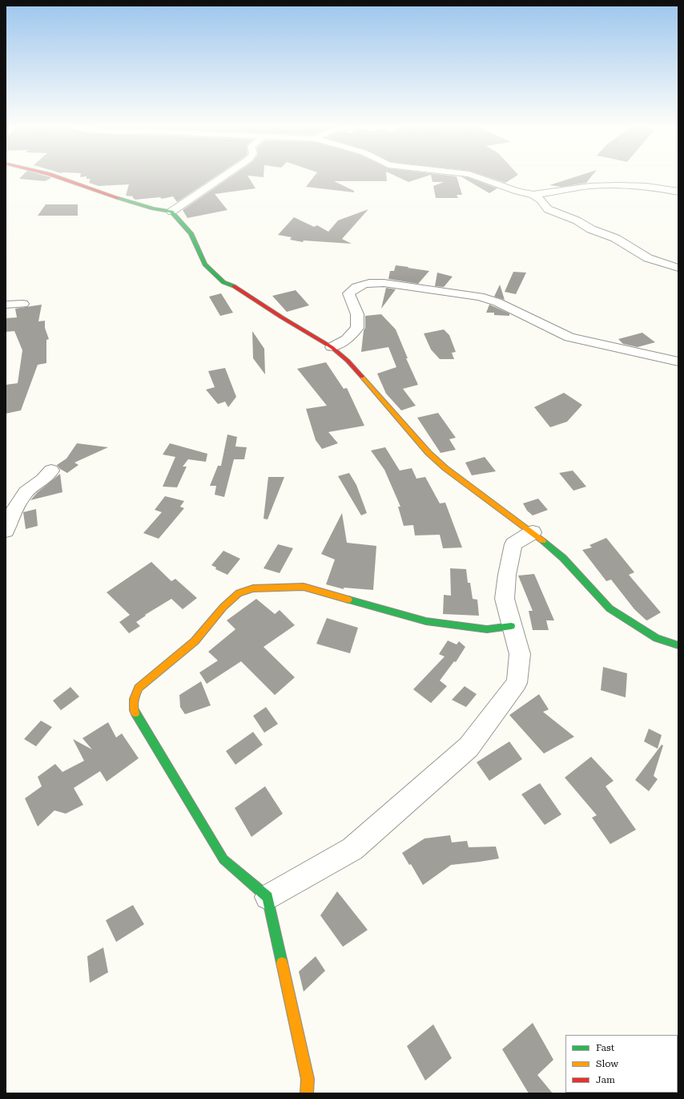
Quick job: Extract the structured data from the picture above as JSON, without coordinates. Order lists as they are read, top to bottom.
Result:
{
  "legend": ["Fast", "Slow", "Jam"]
}
